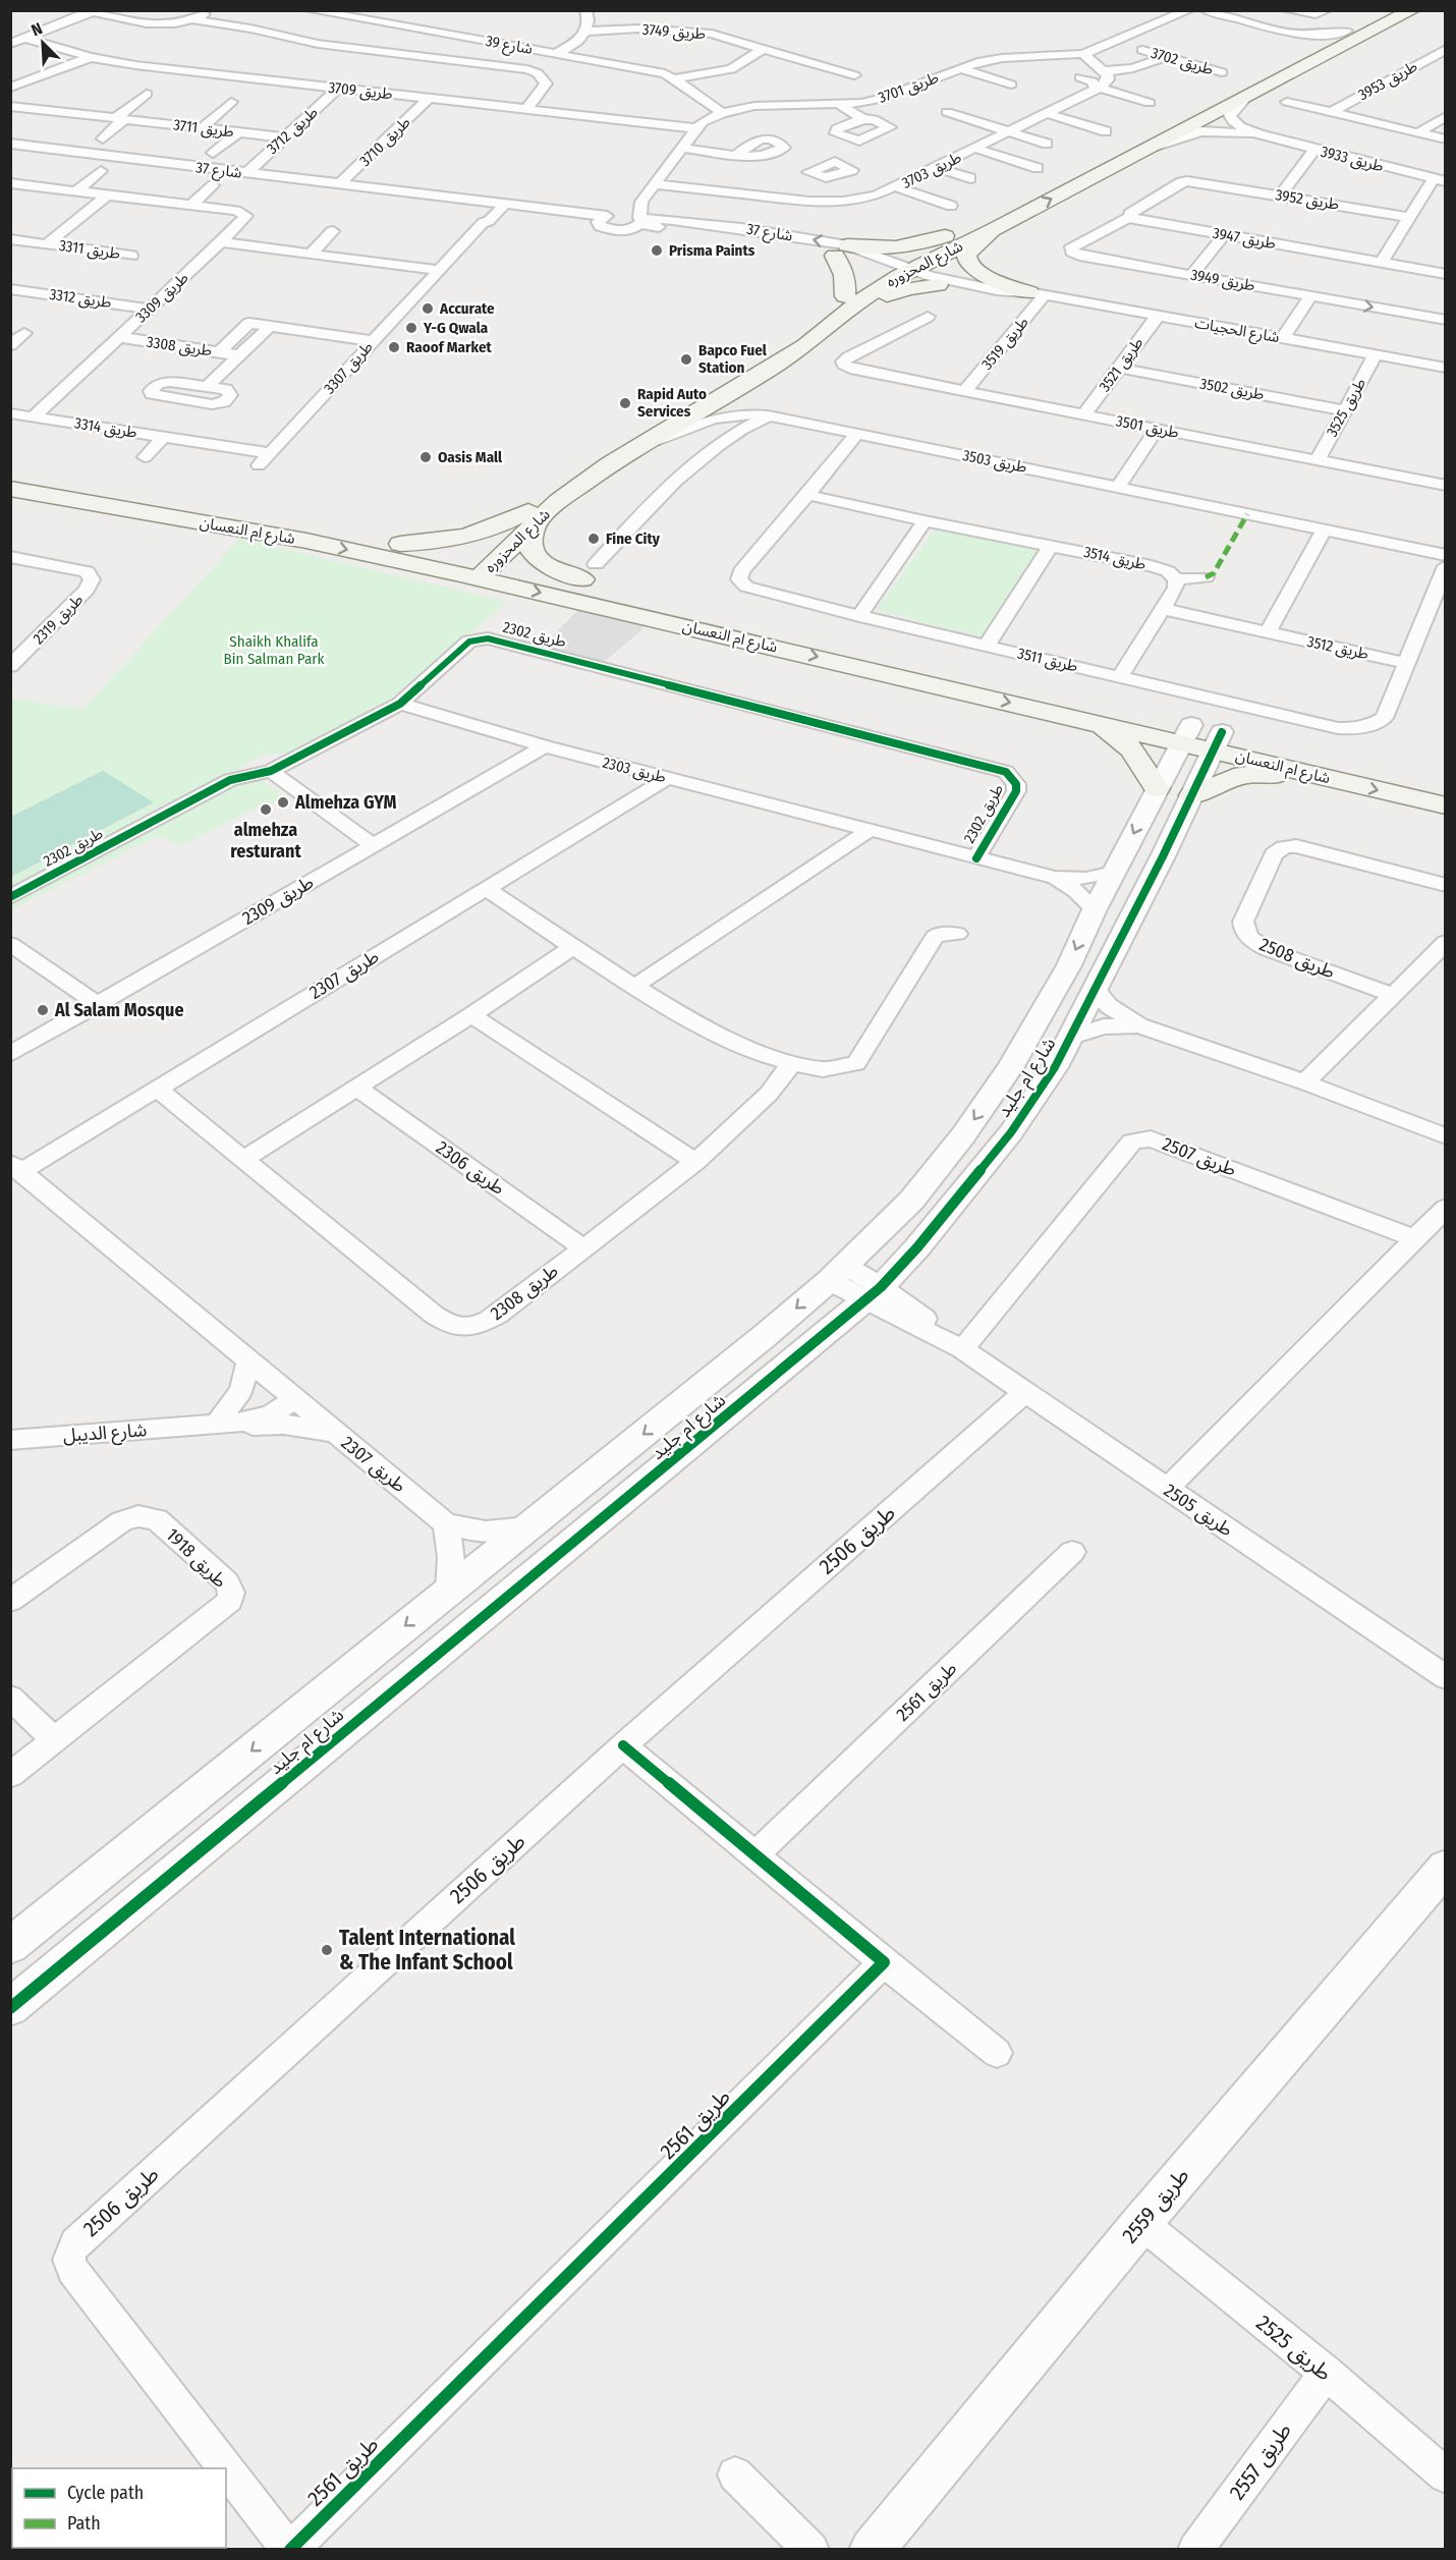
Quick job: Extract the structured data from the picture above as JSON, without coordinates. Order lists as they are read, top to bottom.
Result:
{
  "streets": {
    "main road": ["شارع المحزوره", "شارع ام النعسان"],
    "street": [
      "طريق 3749",
      "شارع 39",
      "طريق 3702",
      "طريق 3953",
      "طريق 3701",
      "طريق 3709",
      "طريق 3711",
      "طريق 3712",
      "طريق 3710",
      "طريق 3933",
      "شارع 37",
      "طريق 3703",
      "طريق 3952",
      "طريق 3947",
      "طريق 3311",
      "طريق 3949",
      "طريق 3309",
      "طريق 3312",
      "شارع الحجيات",
      "طريق 3519",
      "طريق 3308",
      "طريق 3521",
      "طريق 3307",
      "طريق 3502",
      "طريق 3525",
      "طريق 3501",
      "طريق 3314",
      "طريق 3503",
      "طريق 3514",
      "طريق 2319",
      "طريق 2302",
      "طريق 3512",
      "طريق 3511",
      "طريق 2303",
      "طريق 2309",
      "طريق 2508",
      "طريق 2307",
      "شارع ام جليد",
      "طريق 2507",
      "طريق 2306",
      "طريق 2308",
      "شارع الديبل",
      "طريق 2505",
      "طريق 2506",
      "طريق 1918",
      "طريق 2561",
      "طريق 2559",
      "طريق 2525",
      "طريق 2557"
    ]
  },
  "crossings": [
    ["شارع 39", "طريق 3701"],
    ["طريق 3701", "طريق 3709"],
    ["طريق 3701", "شارع 37"],
    ["طريق 3701", "طريق 3703"],
    ["طريق 3709", "طريق 3712"],
    ["طريق 3709", "طريق 3710"],
    ["طريق 3711", "طريق 3712"],
    ["طريق 3712", "شارع 37"],
    ["طريق 3710", "شارع 37"],
    ["طريق 3933", "شارع المحزوره"],
    ["شارع 37", "طريق 3307"],
    ["طريق 3952", "طريق 3947"],
    ["طريق 3952", "طريق 3949"],
    ["طريق 3947", "طريق 3949"],
    ["طريق 3311", "طريق 3309"],
    ["شارع المحزوره", "شارع الحجيات"],
    ["شارع المحزوره", "شارع ام النعسان"],
    ["طريق 3309", "طريق 3312"],
    ["طريق 3309", "طريق 3308"],
    ["طريق 3309", "طريق 3314"],
    ["شارع الحجيات", "طريق 3519"],
    ["شارع الحجيات", "طريق 3521"],
    ["شارع الحجيات", "طريق 3525"],
    ["طريق 3519", "طريق 3501"],
    ["طريق 3521", "طريق 3502"],
    ["طريق 3521", "طريق 3501"],
    ["طريق 3307", "طريق 3314"],
    ["طريق 3502", "طريق 3525"],
    ["طريق 3525", "طريق 3501"],
    ["طريق 3503", "طريق 3511"],
    ["شارع ام النعسان", "شارع ام جليد"],
    ["طريق 3514", "طريق 3511"],
    ["طريق 2302", "طريق 2303"],
    ["طريق 3512", "طريق 3511"],
    ["طريق 2303", "طريق 2309"],
    ["طريق 2303", "طريق 2307"],
    ["طريق 2303", "شارع ام جليد"],
    ["طريق 2307", "شارع ام جليد"],
    ["طريق 2307", "طريق 2308"],
    ["طريق 2307", "شارع الديبل"],
    ["شارع ام جليد", "طريق 2505"],
    ["طريق 2507", "طريق 2505"],
    ["طريق 2306", "طريق 2308"],
    ["طريق 2505", "طريق 2506"],
    ["طريق 2506", "طريق 2561"],
    ["طريق 2559", "طريق 2525"],
    ["طريق 2525", "طريق 2557"]
  ],
  "parks": ["Shaikh Khalifa Bin Salman Park"],
  "places": [
    "Prisma Paints",
    "Accurate",
    "Y-G Qwala",
    "Raoof Market",
    "Bapco Fuel Station",
    "Rapid Auto Services",
    "Oasis Mall",
    "Fine City",
    "Almehza GYM",
    "almehza resturant",
    "Al Salam Mosque",
    "Talent International & The Infant School"
  ],
  "legend": ["Cycle path", "Path"],
  "north": "top left"
}
